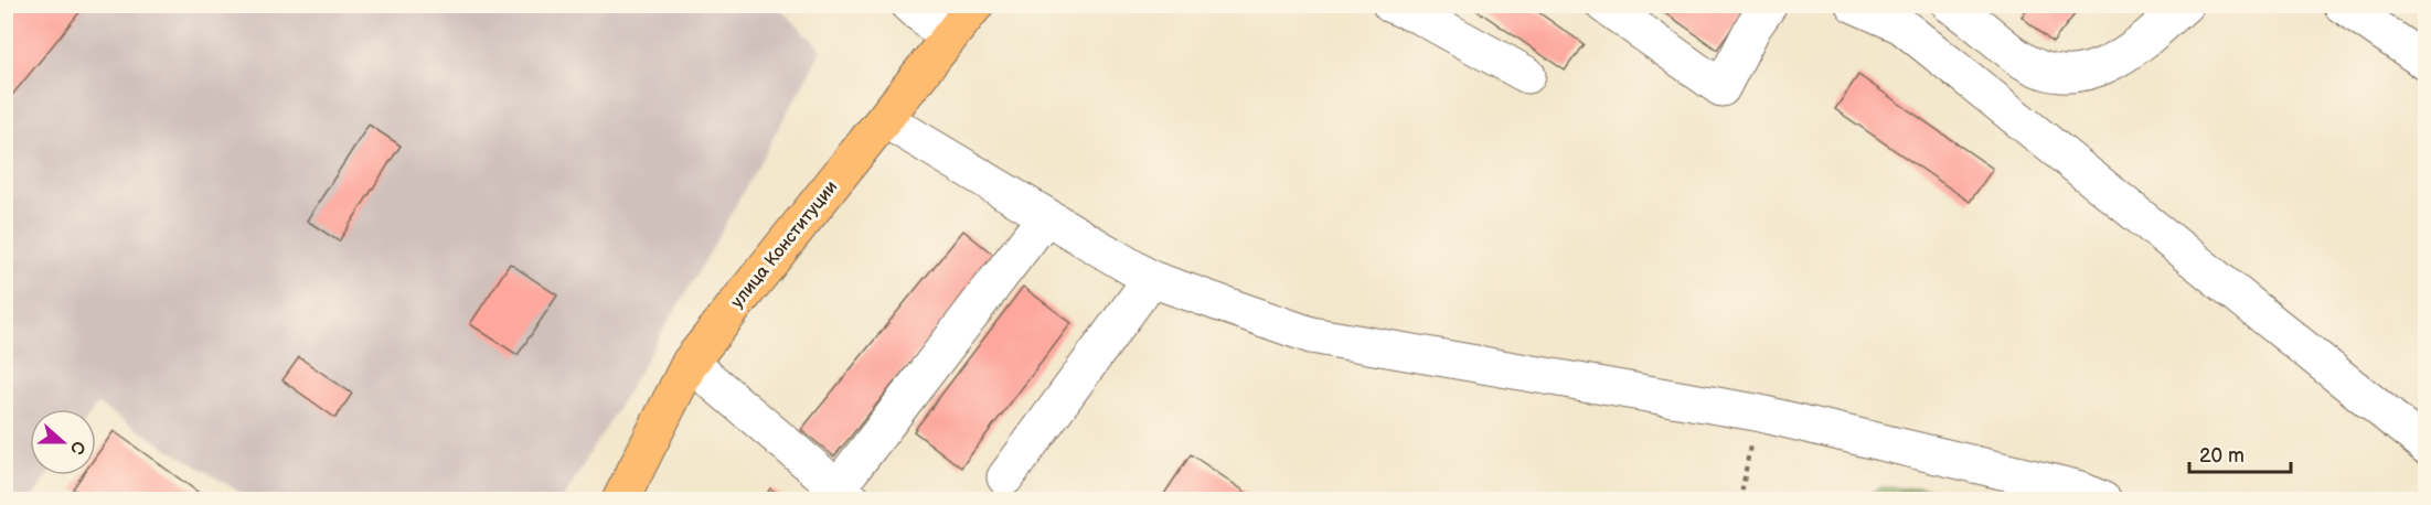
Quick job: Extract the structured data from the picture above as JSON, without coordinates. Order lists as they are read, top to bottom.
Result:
{
  "streets": {
    "main road": ["улица Конституции"]
  },
  "scale_bar": "20 m",
  "north": "right"
}
